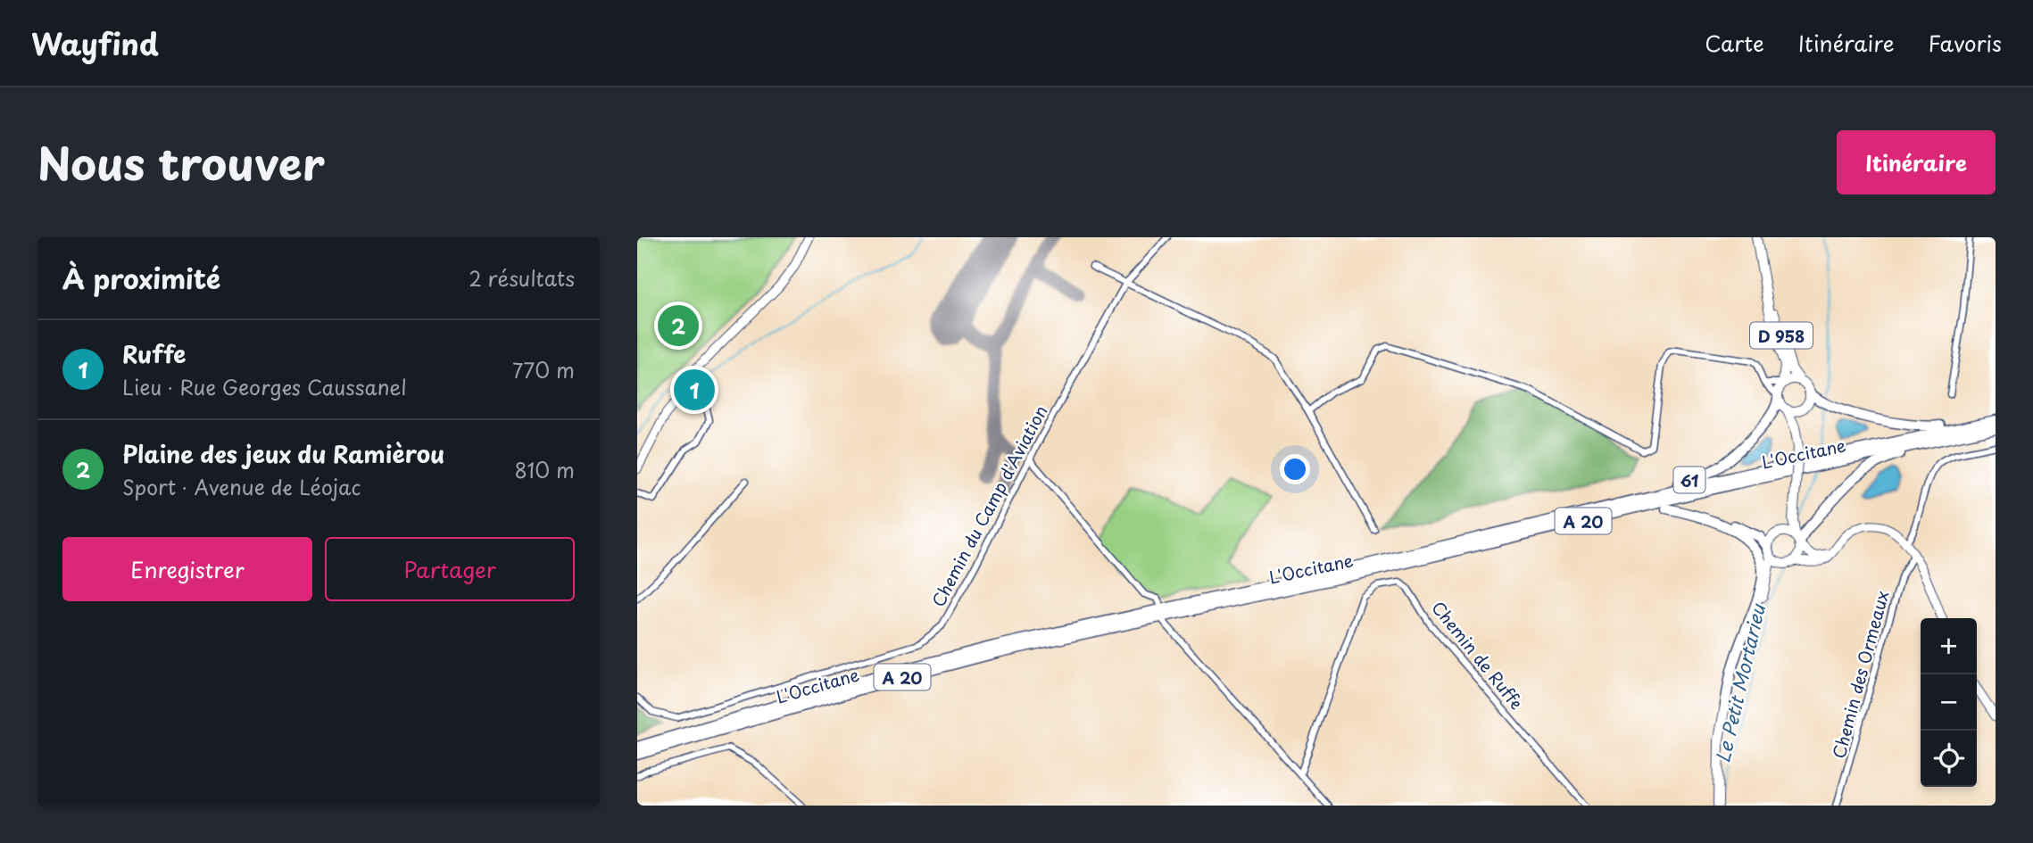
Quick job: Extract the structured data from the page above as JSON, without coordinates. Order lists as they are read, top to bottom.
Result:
{
  "streets": {
    "highway": ["L'Occitane", "61", "A 20"],
    "main road": ["D 958"],
    "street": ["Chemin du Camp d'Aviation", "Chemin de Ruffe", "Chemin des Ormeaux"]
  },
  "crossings": [
    ["D 958", "61"],
    ["L'Occitane", "61"]
  ],
  "water": ["Le Petit Mortarieu"],
  "page": {
    "header": "Wayfind",
    "nav": ["Carte", "Itinéraire", "Favoris"],
    "title": "Nous trouver",
    "buttons": [
      "Itinéraire",
      ["Enregistrer", "Partager"]
    ],
    "heading": ["À proximité", "2 résultats"],
    "pins": ["2", "1"],
    "list": [
      {
        "mark": "1",
        "name": "Ruffe",
        "note": "Lieu · Rue Georges Caussanel",
        "value": "770 m"
      },
      {
        "mark": "2",
        "name": "Plaine des jeux du Ramièrou",
        "note": "Sport · Avenue de Léojac",
        "value": "810 m"
      }
    ],
    "map_buttons": ["+", "−"]
  }
}
